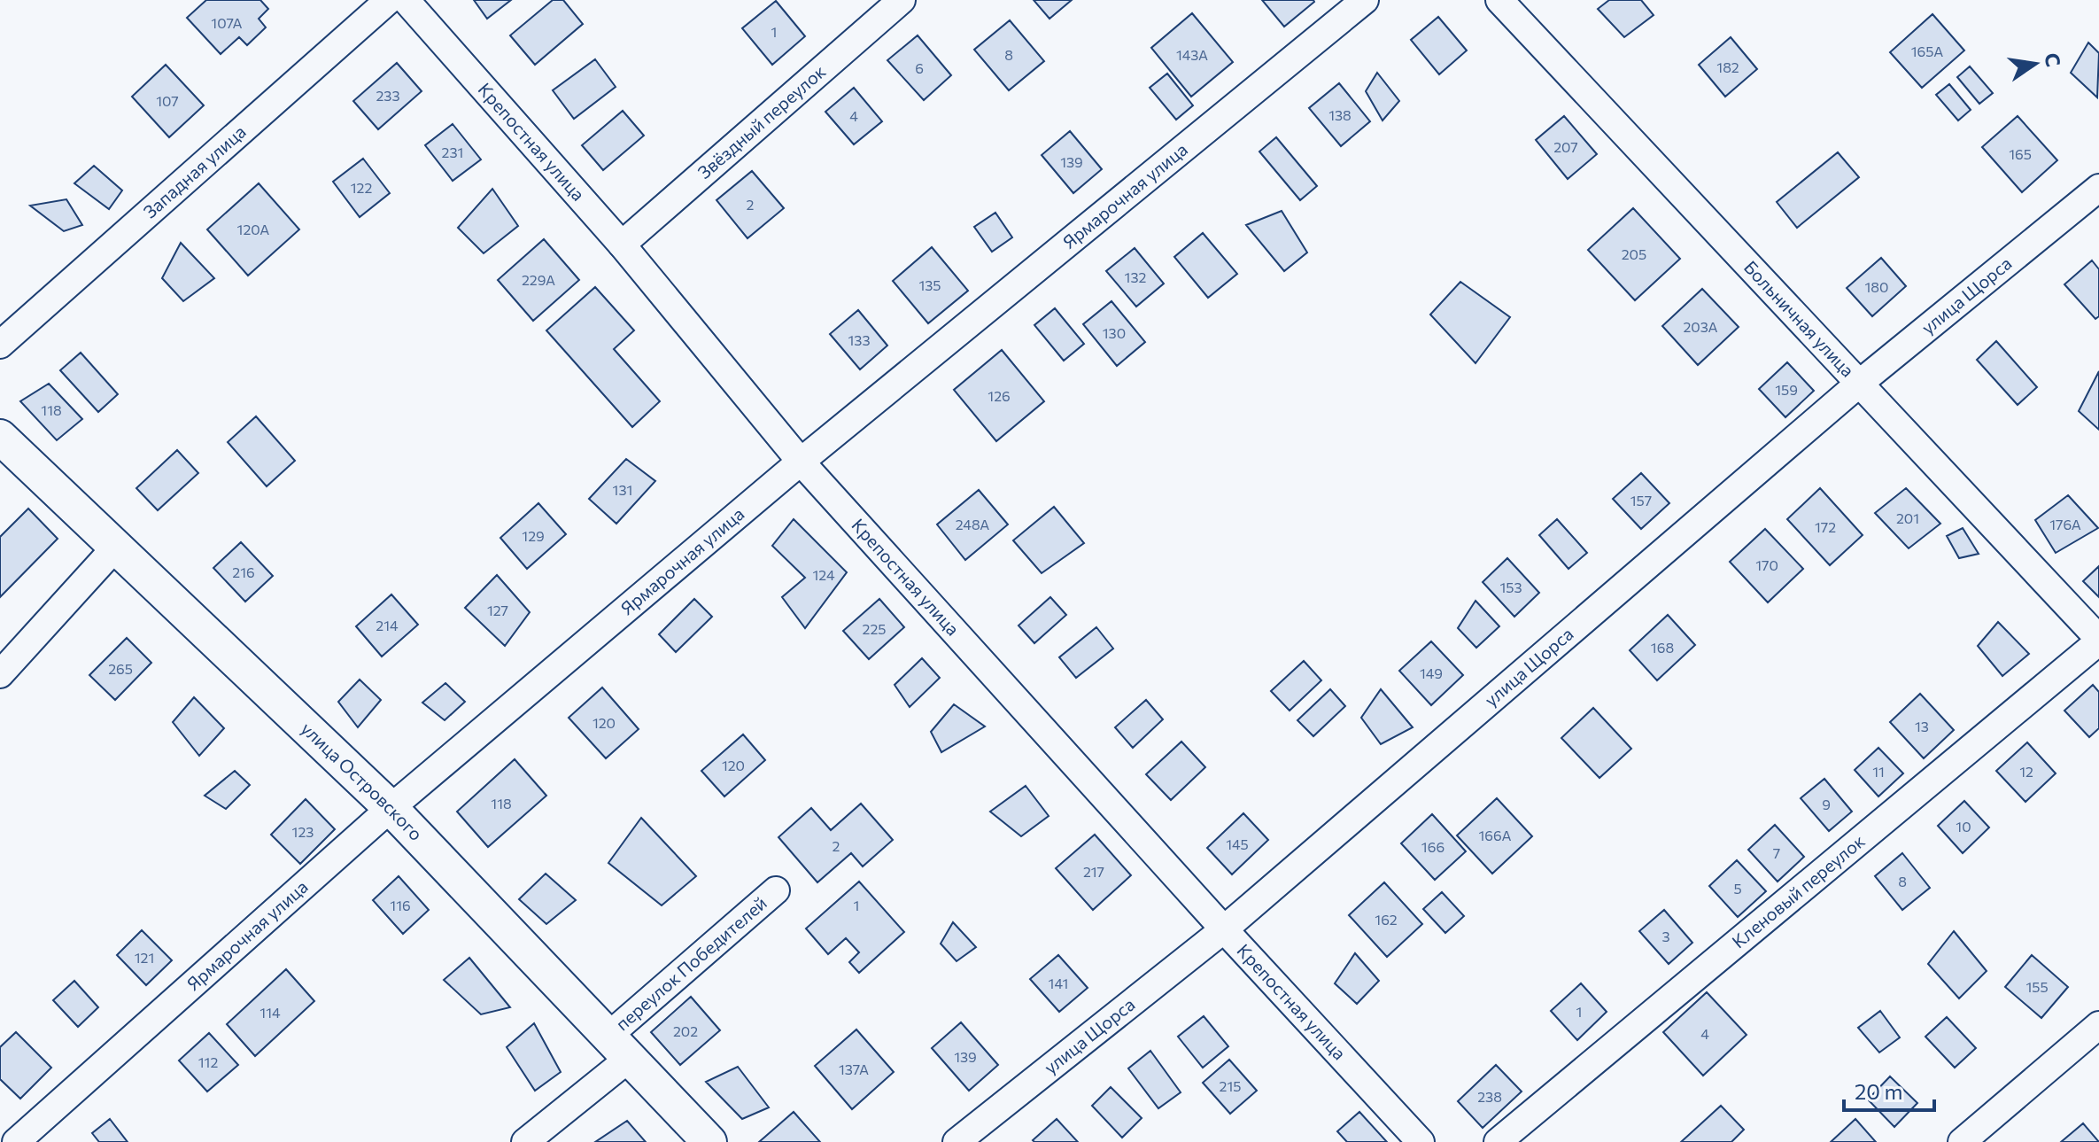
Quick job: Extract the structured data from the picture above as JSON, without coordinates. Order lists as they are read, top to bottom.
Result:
{
  "streets": {
    "street": [
      "Звёздный переулок",
      "Крепостная улица",
      "Западная улица",
      "Ярмарочная улица",
      "улица Щорса",
      "Больничная улица",
      "улица Островского",
      "Кленовый переулок",
      "переулок Победителей"
    ]
  },
  "crossings": [
    ["Звёздный переулок", "Крепостная улица"],
    ["Крепостная улица", "Ярмарочная улица"],
    ["Крепостная улица", "улица Щорса"],
    ["Ярмарочная улица", "улица Островского"],
    ["улица Щорса", "Больничная улица"],
    ["Больничная улица", "Кленовый переулок"],
    ["улица Островского", "переулок Победителей"]
  ],
  "house_numbers": [
    "107А",
    "1",
    "165А",
    "8",
    "143А",
    "182",
    "6",
    "233",
    "107",
    "138",
    "4",
    "207",
    "231",
    "165",
    "139",
    "122",
    "2",
    "120А",
    "205",
    "132",
    "229А",
    "135",
    "180",
    "203А",
    "130",
    "133",
    "159",
    "126",
    "118",
    "131",
    "157",
    "201",
    "248А",
    "176А",
    "172",
    "129",
    "170",
    "216",
    "124",
    "153",
    "127",
    "214",
    "225",
    "168",
    "265",
    "149",
    "120",
    "13",
    "120",
    "11",
    "12",
    "118",
    "9",
    "10",
    "123",
    "166А",
    "145",
    "2",
    "166",
    "7",
    "217",
    "8",
    "5",
    "116",
    "1",
    "162",
    "3",
    "121",
    "141",
    "155",
    "1",
    "114",
    "202",
    "4",
    "139",
    "112",
    "137А",
    "215",
    "238"
  ],
  "scale_bar": "20 m",
  "north": "right"
}
